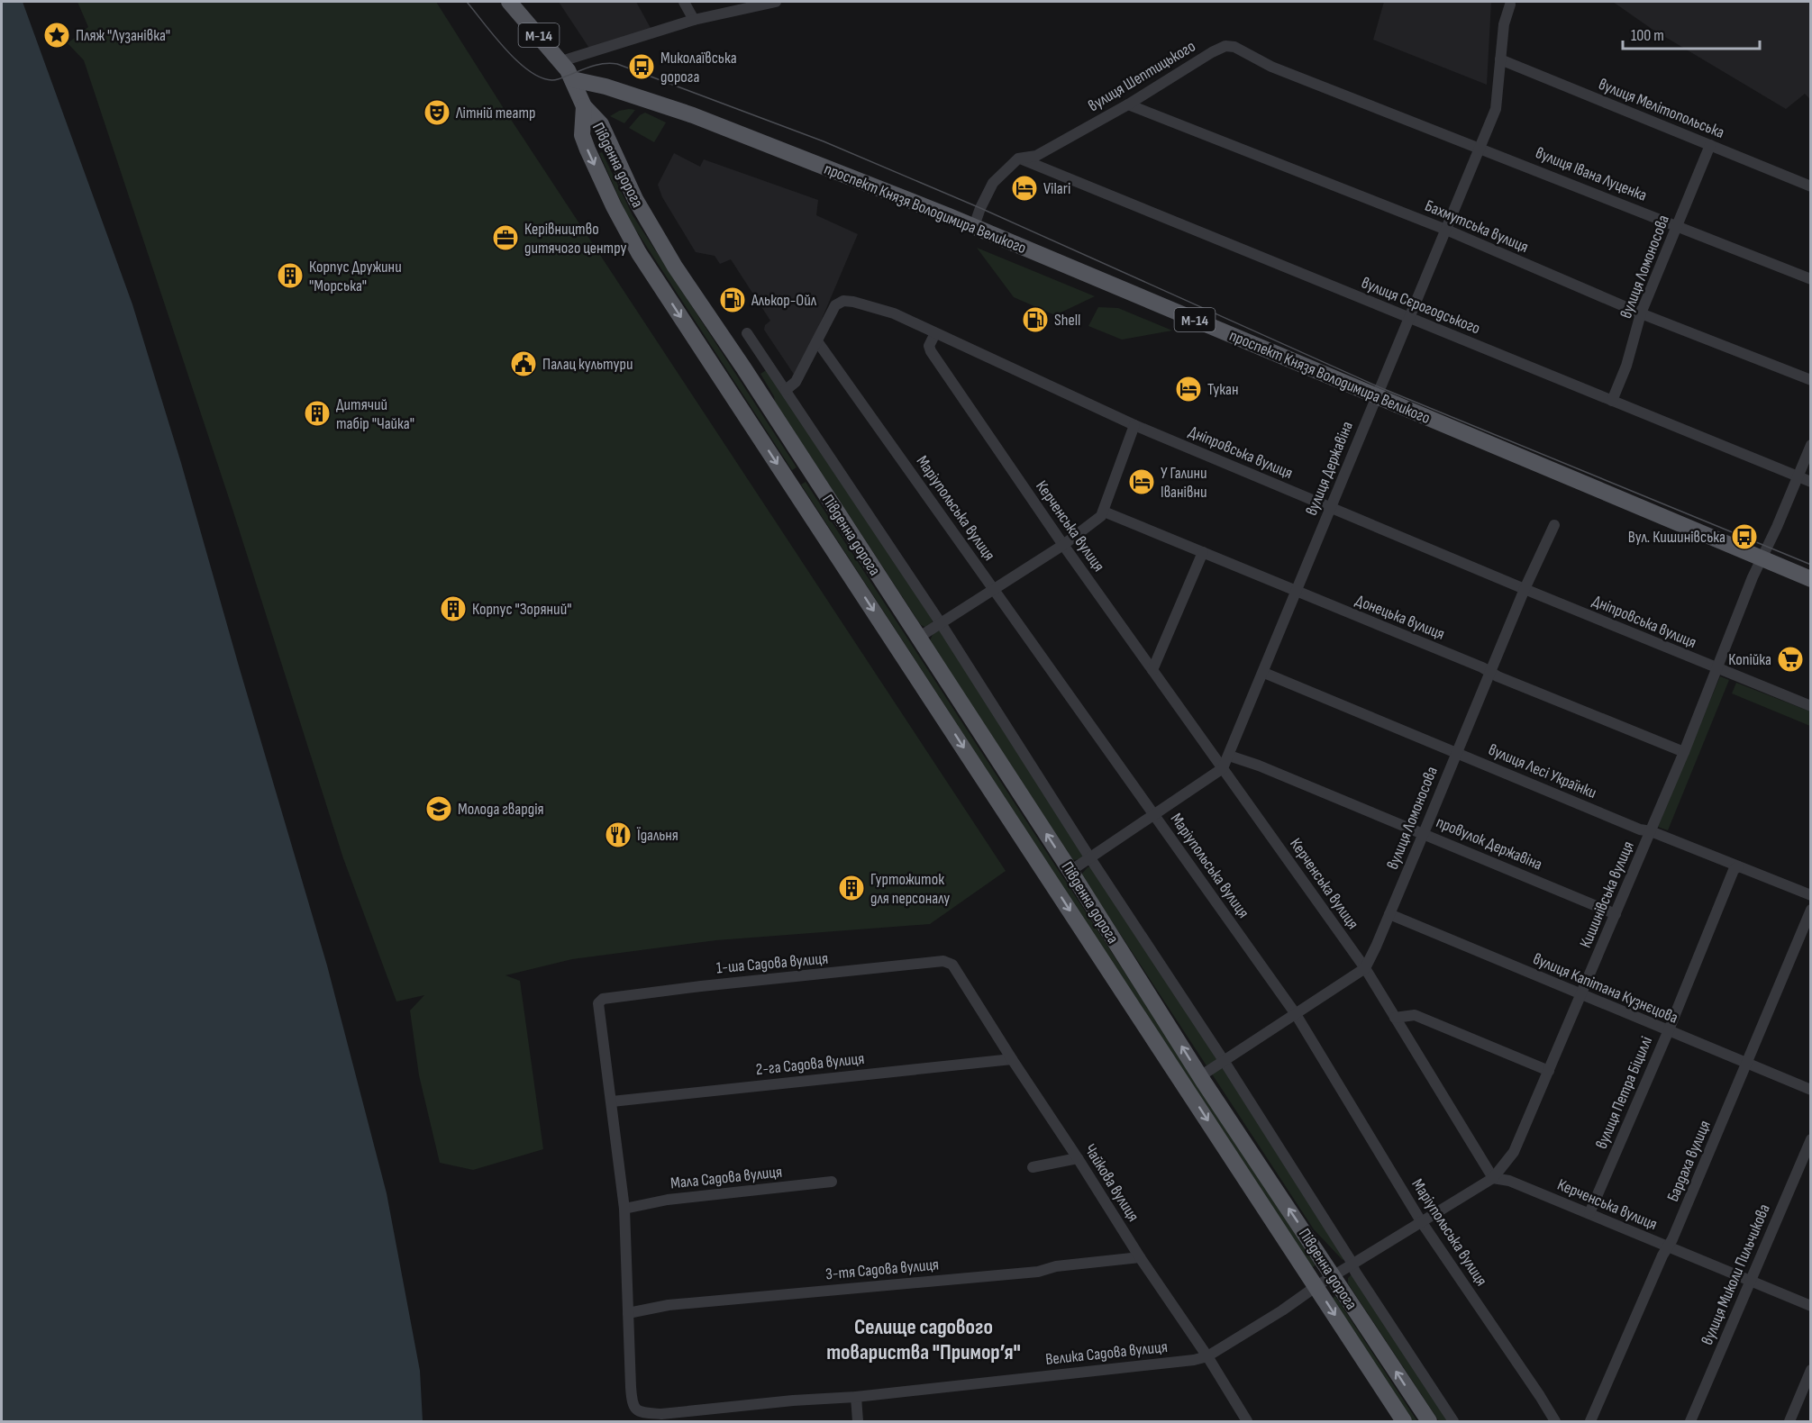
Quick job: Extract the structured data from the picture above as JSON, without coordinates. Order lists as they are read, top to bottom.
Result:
{
  "streets": {
    "main road": ["М-14", "Південна дорога", "проспект Князя Володимира Великого"],
    "street": [
      "вулиця Шептицького",
      "вулиця Мелітопольська",
      "вулиця Івана Луценка",
      "Бахмутська вулиця",
      "вулиця Ломоносова",
      "вулиця Сєрогодського",
      "Дніпровська вулиця",
      "вулиця Державіна",
      "Маріупольська вулиця",
      "Керченська вулиця",
      "Донецька вулиця",
      "вулиця Лесі Українки",
      "провулок Державіна",
      "Кишинівська вулиця",
      "1-ша Садова вулиця",
      "вулиця Капітана Кузнєцова",
      "2-га Садова вулиця",
      "вулиця Петра Біциллі",
      "Бардаха вулиця",
      "Мала Садова вулиця",
      "Чайкова вулиця",
      "3-тя Садова вулиця",
      "вулиця Миколи Пильчикова",
      "Велика Садова вулиця"
    ]
  },
  "crossings": [
    ["М-14", "Південна дорога"],
    ["М-14", "проспект Князя Володимира Великого"],
    ["вулиця Шептицького", "вулиця Івана Луценка"],
    ["вулиця Шептицького", "проспект Князя Володимира Великого"],
    ["вулиця Шептицького", "Бахмутська вулиця"],
    ["вулиця Шептицького", "вулиця Сєрогодського"],
    ["вулиця Мелітопольська", "вулиця Ломоносова"],
    ["вулиця Мелітопольська", "вулиця Державіна"],
    ["Південна дорога", "вулиця Державіна"],
    ["Південна дорога", "Кишинівська вулиця"],
    ["Південна дорога", "Велика Садова вулиця"],
    ["вулиця Івана Луценка", "вулиця Ломоносова"],
    ["вулиця Івана Луценка", "вулиця Державіна"],
    ["проспект Князя Володимира Великого", "вулиця Державіна"],
    ["проспект Князя Володимира Великого", "Кишинівська вулиця"],
    ["Бахмутська вулиця", "вулиця Ломоносова"],
    ["Бахмутська вулиця", "вулиця Державіна"],
    ["вулиця Ломоносова", "вулиця Сєрогодського"],
    ["вулиця Ломоносова", "Дніпровська вулиця"],
    ["вулиця Ломоносова", "Керченська вулиця"],
    ["вулиця Ломоносова", "Донецька вулиця"],
    ["вулиця Ломоносова", "вулиця Лесі Українки"],
    ["вулиця Ломоносова", "провулок Державіна"],
    ["вулиця Ломоносова", "вулиця Капітана Кузнєцова"],
    ["вулиця Сєрогодського", "вулиця Державіна"],
    ["вулиця Сєрогодського", "Кишинівська вулиця"],
    ["Дніпровська вулиця", "вулиця Державіна"],
    ["Дніпровська вулиця", "Маріупольська вулиця"],
    ["Дніпровська вулиця", "Керченська вулиця"],
    ["Дніпровська вулиця", "Кишинівська вулиця"],
    ["вулиця Державіна", "Маріупольська вулиця"],
    ["вулиця Державіна", "Керченська вулиця"],
    ["вулиця Державіна", "Донецька вулиця"],
    ["вулиця Державіна", "вулиця Лесі Українки"],
    ["вулиця Державіна", "провулок Державіна"],
    ["Маріупольська вулиця", "Кишинівська вулиця"],
    ["Керченська вулиця", "Кишинівська вулиця"],
    ["Керченська вулиця", "вулиця Петра Біциллі"],
    ["Керченська вулиця", "Бардаха вулиця"],
    ["Керченська вулиця", "вулиця Миколи Пильчикова"],
    ["Донецька вулиця", "Кишинівська вулиця"],
    ["вулиця Лесі Українки", "Кишинівська вулиця"],
    ["вулиця Лесі Українки", "вулиця Петра Біциллі"],
    ["провулок Державіна", "Кишинівська вулиця"],
    ["Кишинівська вулиця", "вулиця Капітана Кузнєцова"],
    ["Кишинівська вулиця", "Велика Садова вулиця"],
    ["1-ша Садова вулиця", "2-га Садова вулиця"],
    ["1-ша Садова вулиця", "Чайкова вулиця"],
    ["вулиця Капітана Кузнєцова", "вулиця Петра Біциллі"],
    ["вулиця Капітана Кузнєцова", "Бардаха вулиця"],
    ["2-га Садова вулиця", "Чайкова вулиця"],
    ["Чайкова вулиця", "3-тя Садова вулиця"],
    ["Чайкова вулиця", "Велика Садова вулиця"],
    ["3-тя Садова вулиця", "Велика Садова вулиця"]
  ],
  "districts": ["Селище садового товариства \"Примор’я\""],
  "places": {
    "place": ["Пляж \"Лузанівка\""],
    "bus stop": ["Миколаївська дорога", "Вул. Кишинівська"],
    "theatre": ["Літній театр"],
    "hotel": ["Vilari", "Тукан", "У Галини Іванівни"],
    "office": ["Керівництво дитячого центру"],
    "building": [
      "Корпус Дружини \"Морська\"",
      "Дитячий табір \"Чайка\"",
      "Корпус \"Зоряний\"",
      "Гуртожиток для персоналу"
    ],
    "fuel station": ["Алькор-Ойл", "Shell"],
    "public building": ["Палац культури"],
    "supermarket": ["Копійка"],
    "school or university": ["Молода гвардія"],
    "restaurant": ["Їдальня"]
  },
  "scale_bar": "100 m"
}
